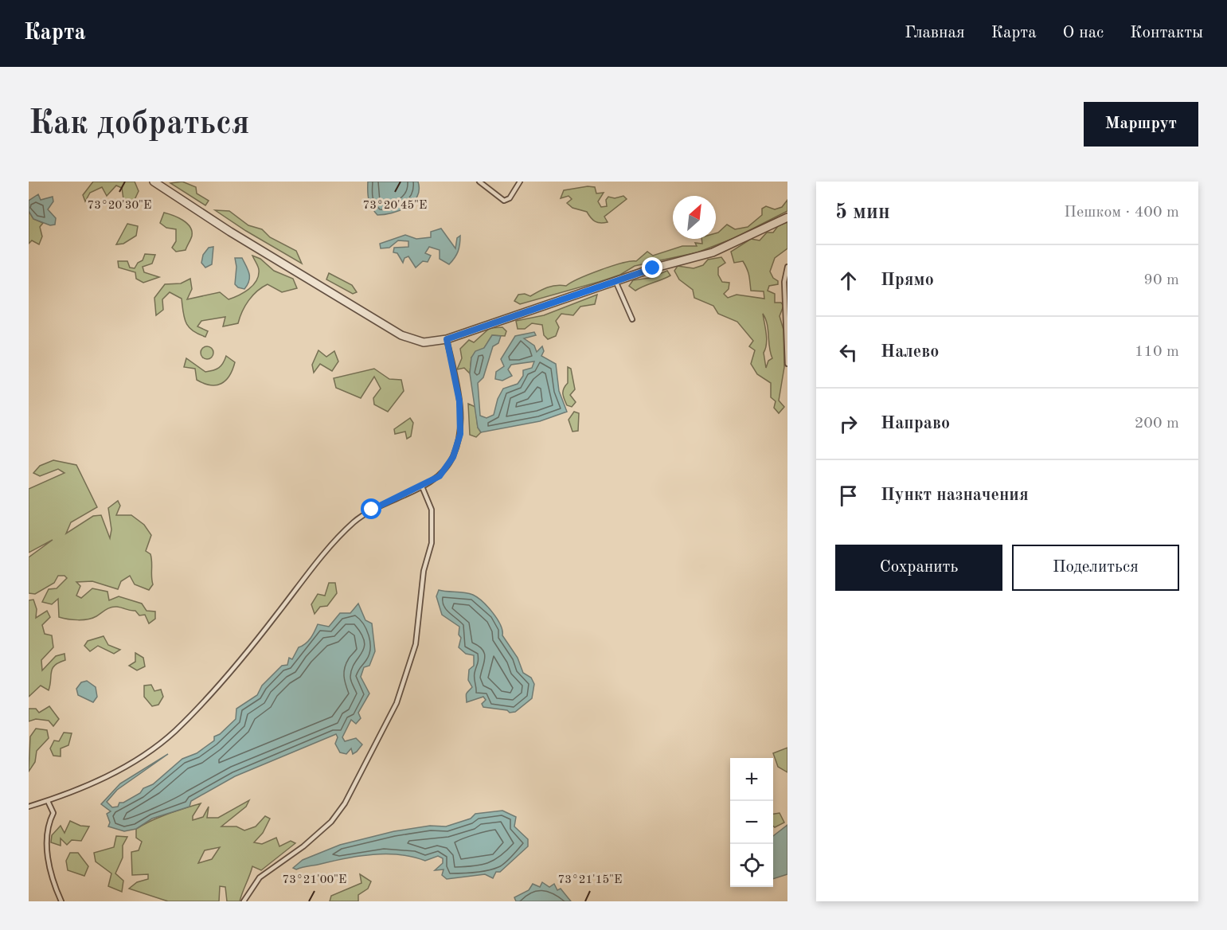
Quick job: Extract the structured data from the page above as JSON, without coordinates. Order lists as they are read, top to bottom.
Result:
{
  "north": "top right",
  "page": {
    "header": "Карта",
    "nav": [
      "Главная",
      "Карта",
      "О нас",
      "Контакты"
    ],
    "buttons": [
      "Маршрут",
      ["Сохранить", "Поделиться"]
    ],
    "title": "Как добраться",
    "heading": ["5 мин", "Пешком · 400 m"],
    "list": [
      ["Прямо", "90 m"],
      ["Налево", "110 m"],
      ["Направо", "200 m"],
      "Пункт назначения"
    ],
    "map_buttons": ["+", "−"]
  },
  "coordinates": [
    "73°20'30\"E",
    "73°20'45\"E",
    "73°21'00\"E",
    "73°21'15\"E"
  ]
}
